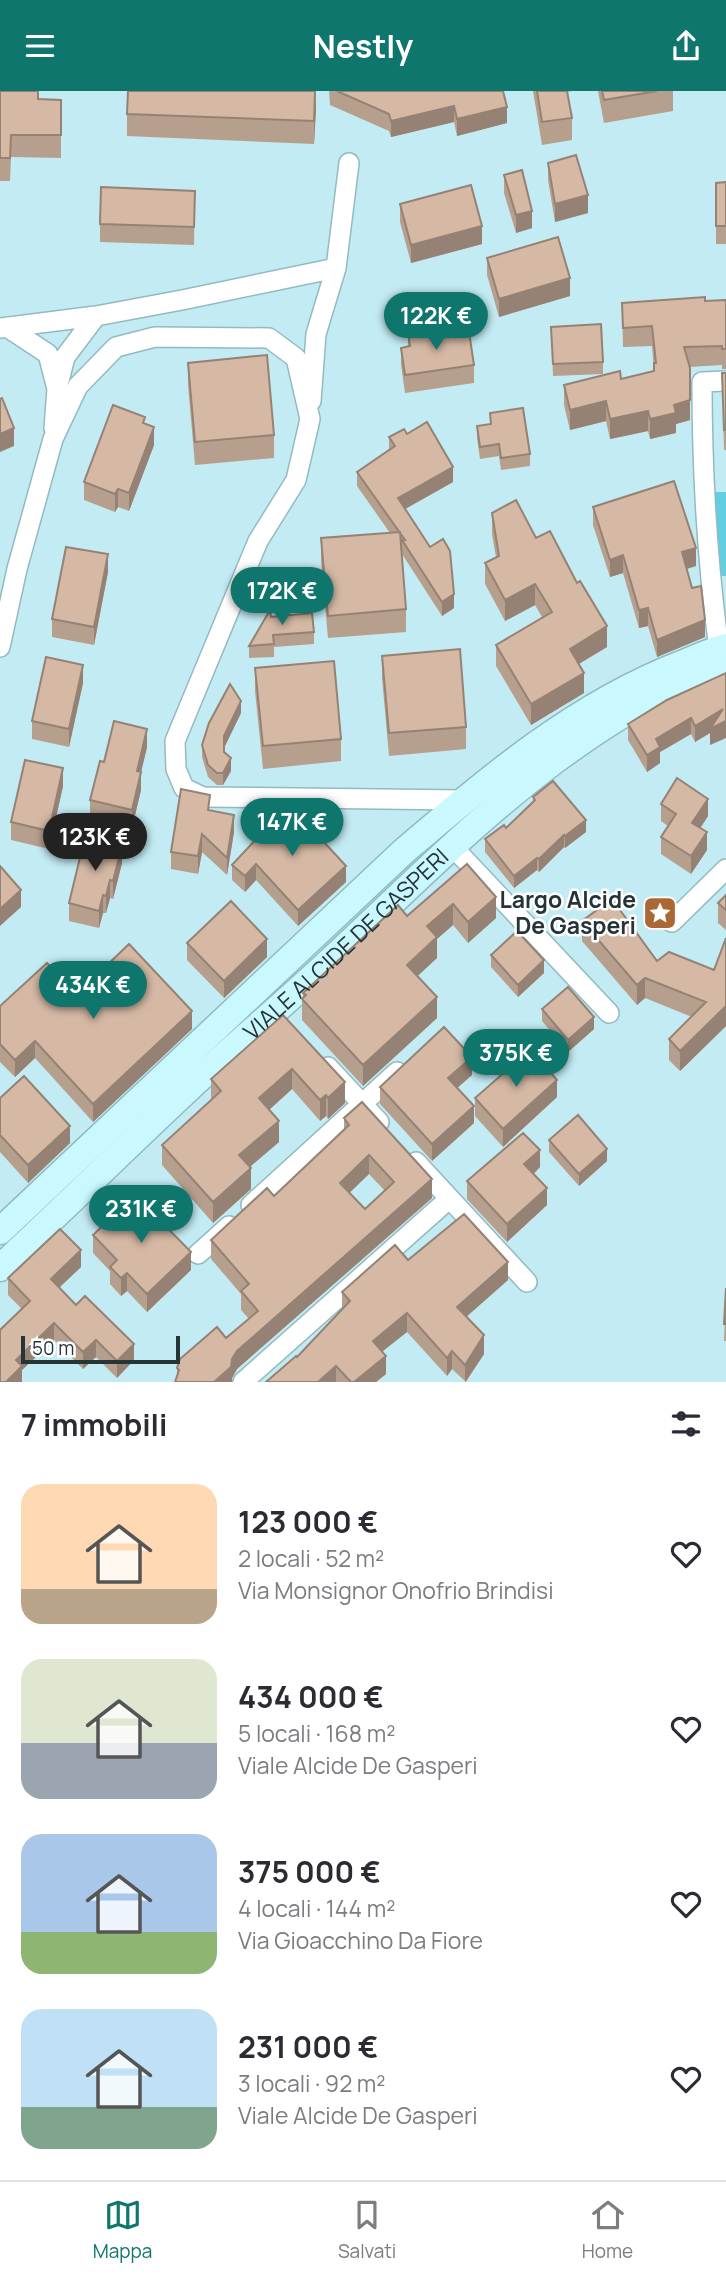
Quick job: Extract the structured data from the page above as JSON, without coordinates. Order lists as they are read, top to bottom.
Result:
{
  "streets": {
    "main road": ["VIALE ALCIDE DE GASPERI"]
  },
  "places": {
    "place": ["Largo Alcide De Gasperi"]
  },
  "scale_bar": "50 m",
  "page": {
    "header": "Nestly",
    "price": [
      "122K €",
      "172K €",
      "147K €",
      "123K €",
      "434K €",
      "375K €",
      "231K €"
    ],
    "scale": "50 m",
    "heading": "7 immobili",
    "list": [
      {
        "name": "123 000 €",
        "note": "2 locali · 52 m² · Via Monsignor Onofrio Brindisi"
      },
      {
        "name": "434 000 €",
        "note": "5 locali · 168 m² · Viale Alcide De Gasperi"
      },
      {
        "name": "375 000 €",
        "note": "4 locali · 144 m² · Via Gioacchino Da Fiore"
      },
      {
        "name": "231 000 €",
        "note": "3 locali · 92 m² · Viale Alcide De Gasperi"
      }
    ],
    "tabs": ["Mappa", "Salvati", "Home"]
  }
}
